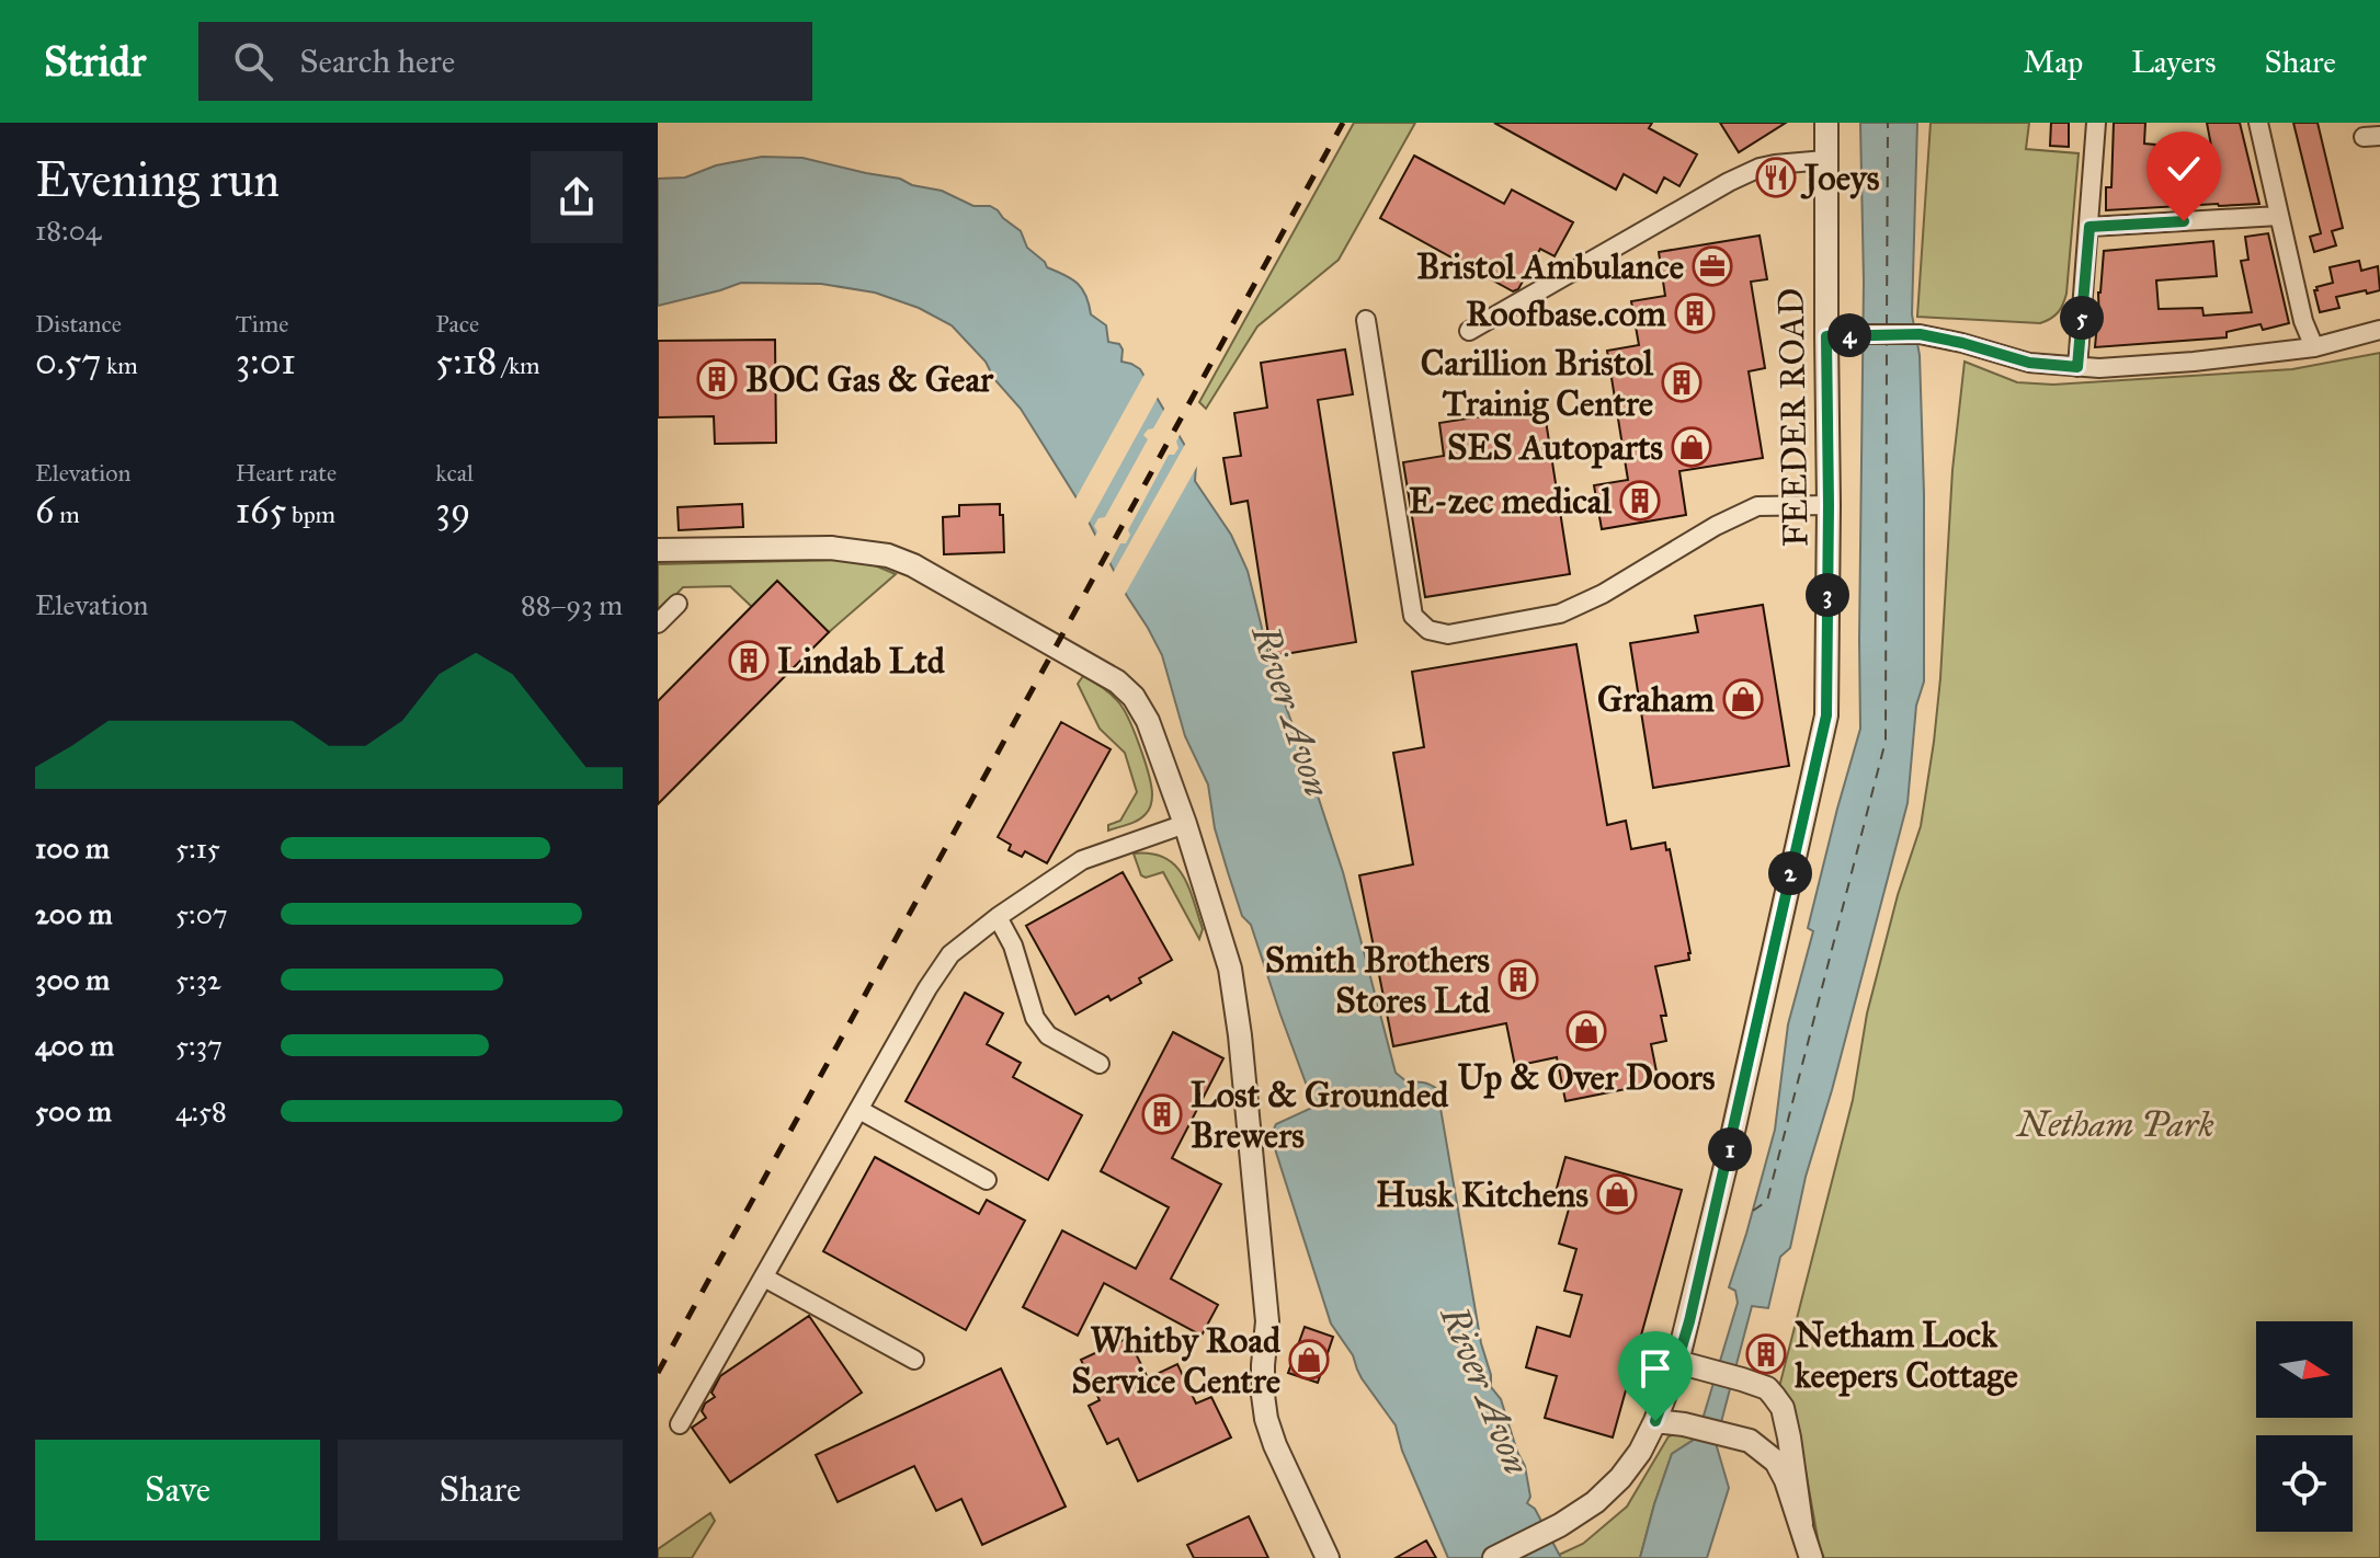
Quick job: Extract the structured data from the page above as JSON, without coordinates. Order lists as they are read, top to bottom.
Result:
{
  "streets": {
    "street": ["FEEDER ROAD"]
  },
  "water": ["River Avon"],
  "parks": ["Netham Park"],
  "places": {
    "restaurant": ["Joeys"],
    "office": ["Bristol Ambulance"],
    "building": [
      "Roofbase.com",
      "BOC Gas & Gear",
      "Carillion Bristol Trainig Centre",
      "E-zec medical",
      "Lindab Ltd",
      "Smith Brothers Stores Ltd",
      "Lost & Grounded Brewers",
      "Netham Lock keepers Cottage"
    ],
    "shop": [
      "SES Autoparts",
      "Graham",
      "Up & Over Doors",
      "Husk Kitchens",
      "Whitby Road Service Centre"
    ]
  },
  "north": "right",
  "page": {
    "header": "Stridr",
    "search": "Search here",
    "nav": ["Map", "Layers", "Share"],
    "heading": ["Evening run", "18:04"],
    "stats": [
      ["Distance", "0.57 km"],
      ["Time", "3:01"],
      ["Pace", "5:18 /km"],
      ["Elevation", "6 m"],
      ["Heart rate", "165 bpm"],
      ["kcal", "39"]
    ],
    "pins": [
      "5",
      "4",
      "3",
      "2",
      "1"
    ],
    "chart": ["Elevation", "88–93 m"],
    "list": [
      {
        "name": "100 m",
        "note": "5:15"
      },
      {
        "name": "200 m",
        "note": "5:07"
      },
      {
        "name": "300 m",
        "note": "5:32"
      },
      {
        "name": "400 m",
        "note": "5:37"
      },
      {
        "name": "500 m",
        "note": "4:58"
      }
    ],
    "buttons": ["Save", "Share"]
  }
}
